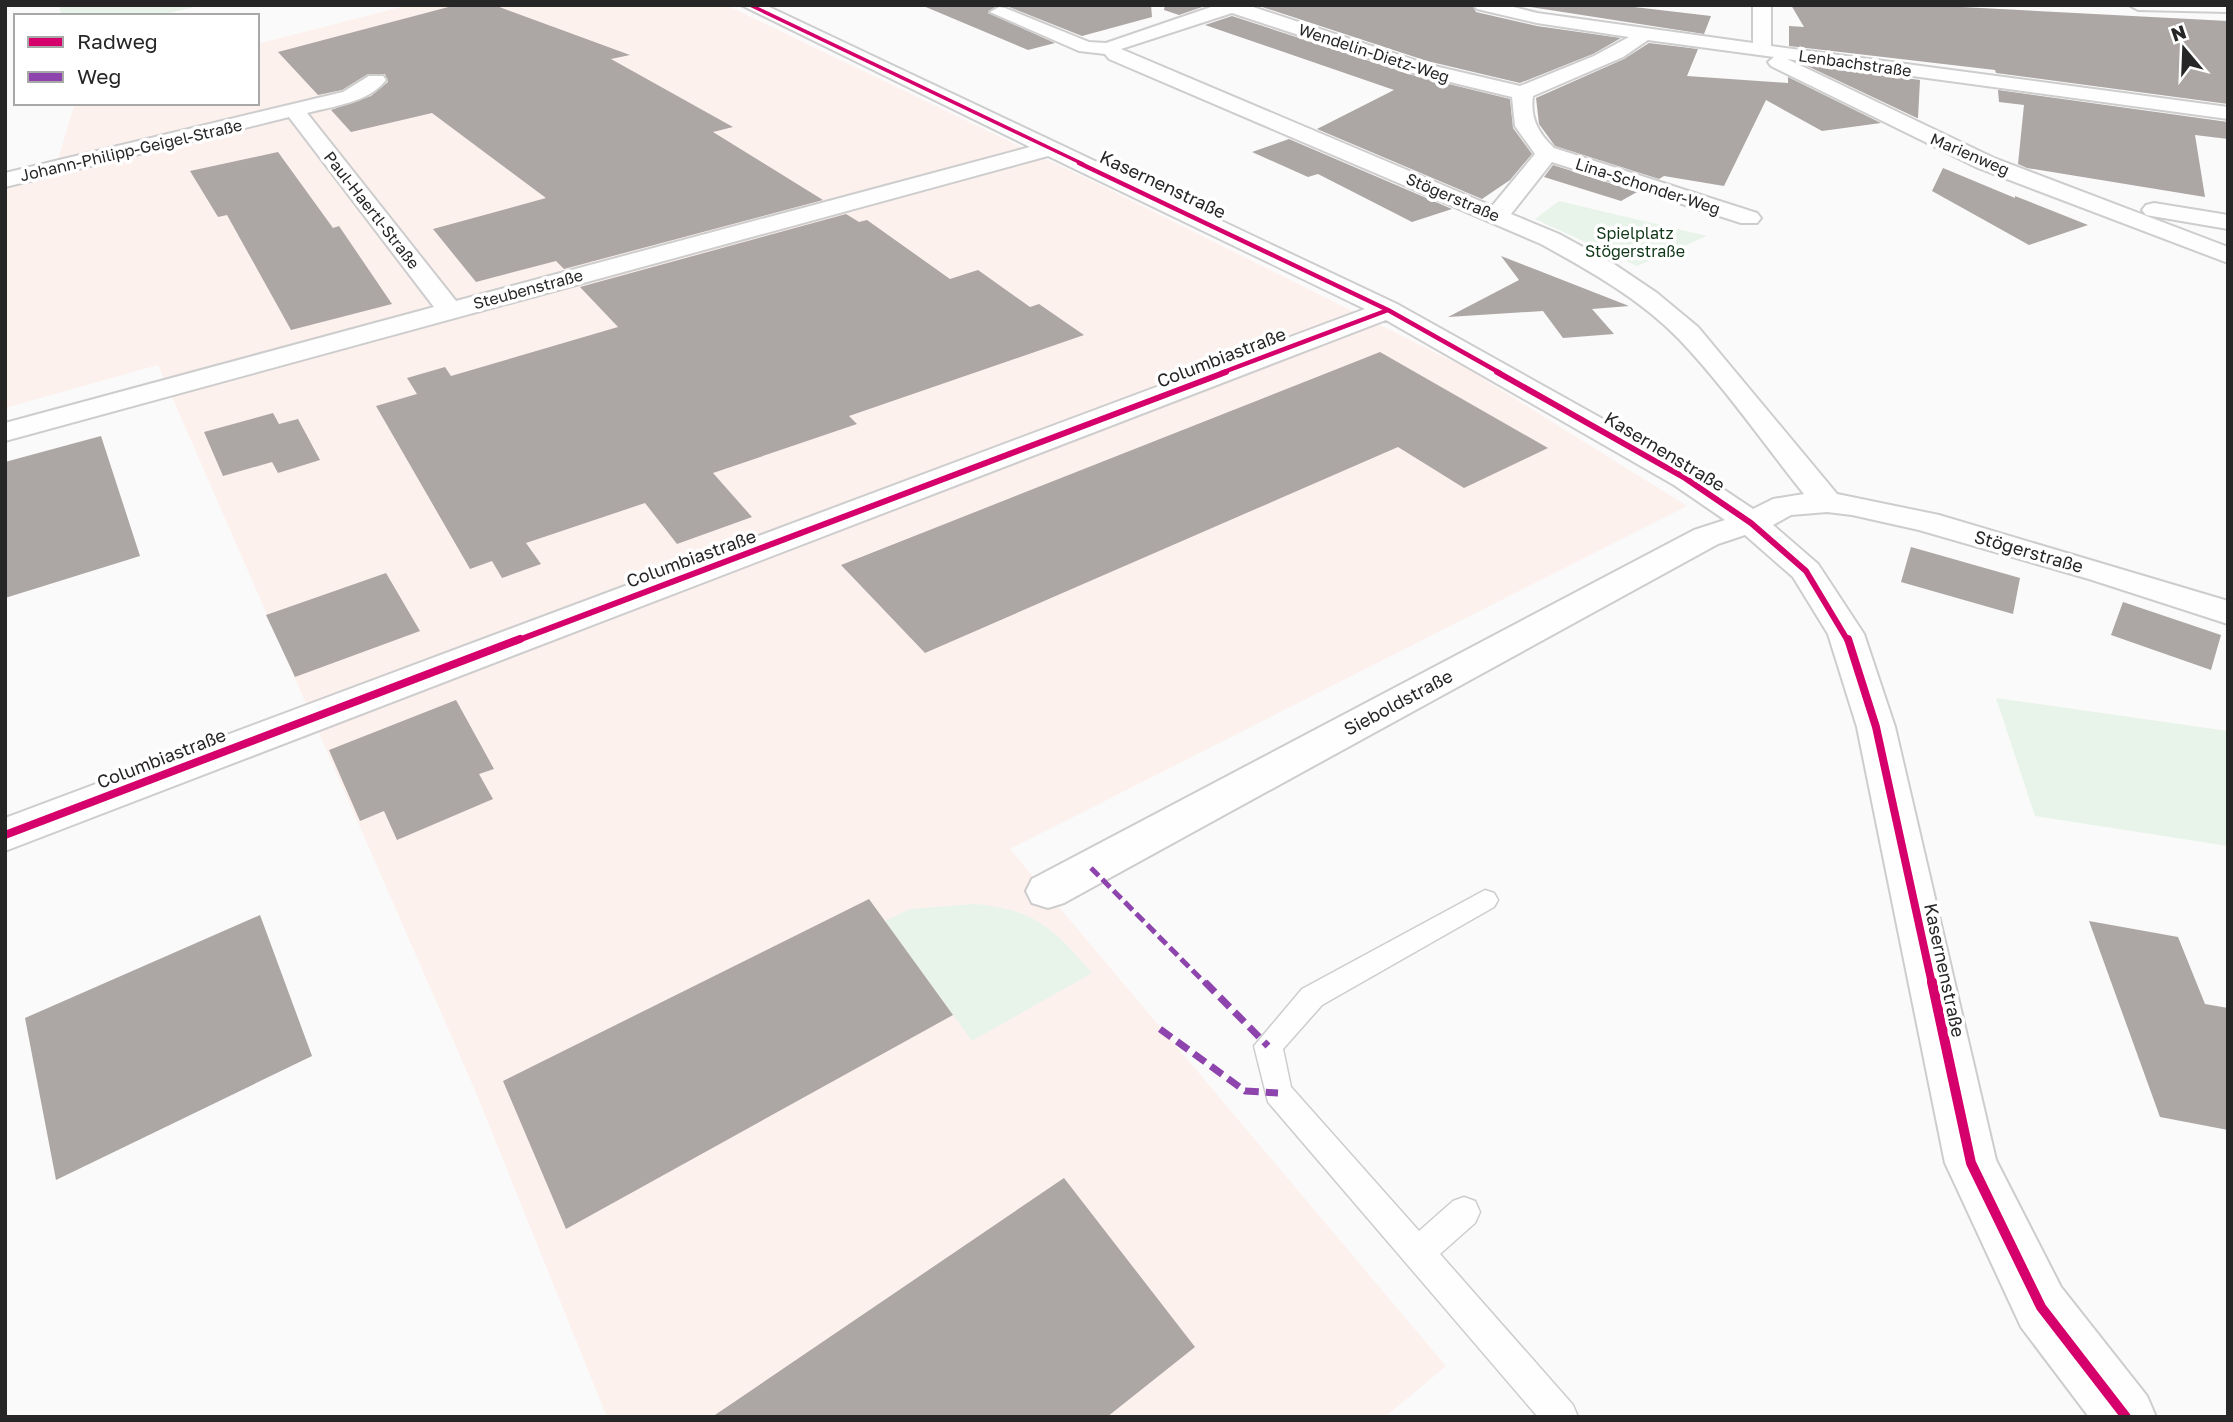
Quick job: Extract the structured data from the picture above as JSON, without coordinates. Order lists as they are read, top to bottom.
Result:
{
  "streets": {
    "street": [
      "Wendelin-Dietz-Weg",
      "Lenbachstraße",
      "Johann-Philipp-Geigel-Straße",
      "Marienweg",
      "Kasernenstraße",
      "Lina-Schonder-Weg",
      "Stögerstraße",
      "Paul-Haertl-Straße",
      "Steubenstraße",
      "Columbiastraße",
      "Sieboldstraße"
    ]
  },
  "crossings": [
    ["Lenbachstraße", "Marienweg"],
    ["Johann-Philipp-Geigel-Straße", "Paul-Haertl-Straße"],
    ["Kasernenstraße", "Stögerstraße"],
    ["Kasernenstraße", "Steubenstraße"],
    ["Kasernenstraße", "Columbiastraße"],
    ["Kasernenstraße", "Sieboldstraße"],
    ["Stögerstraße", "Sieboldstraße"],
    ["Paul-Haertl-Straße", "Steubenstraße"]
  ],
  "parks": ["Spielplatz Stögerstraße"],
  "legend": ["Radweg", "Weg"],
  "north": "top"
}
